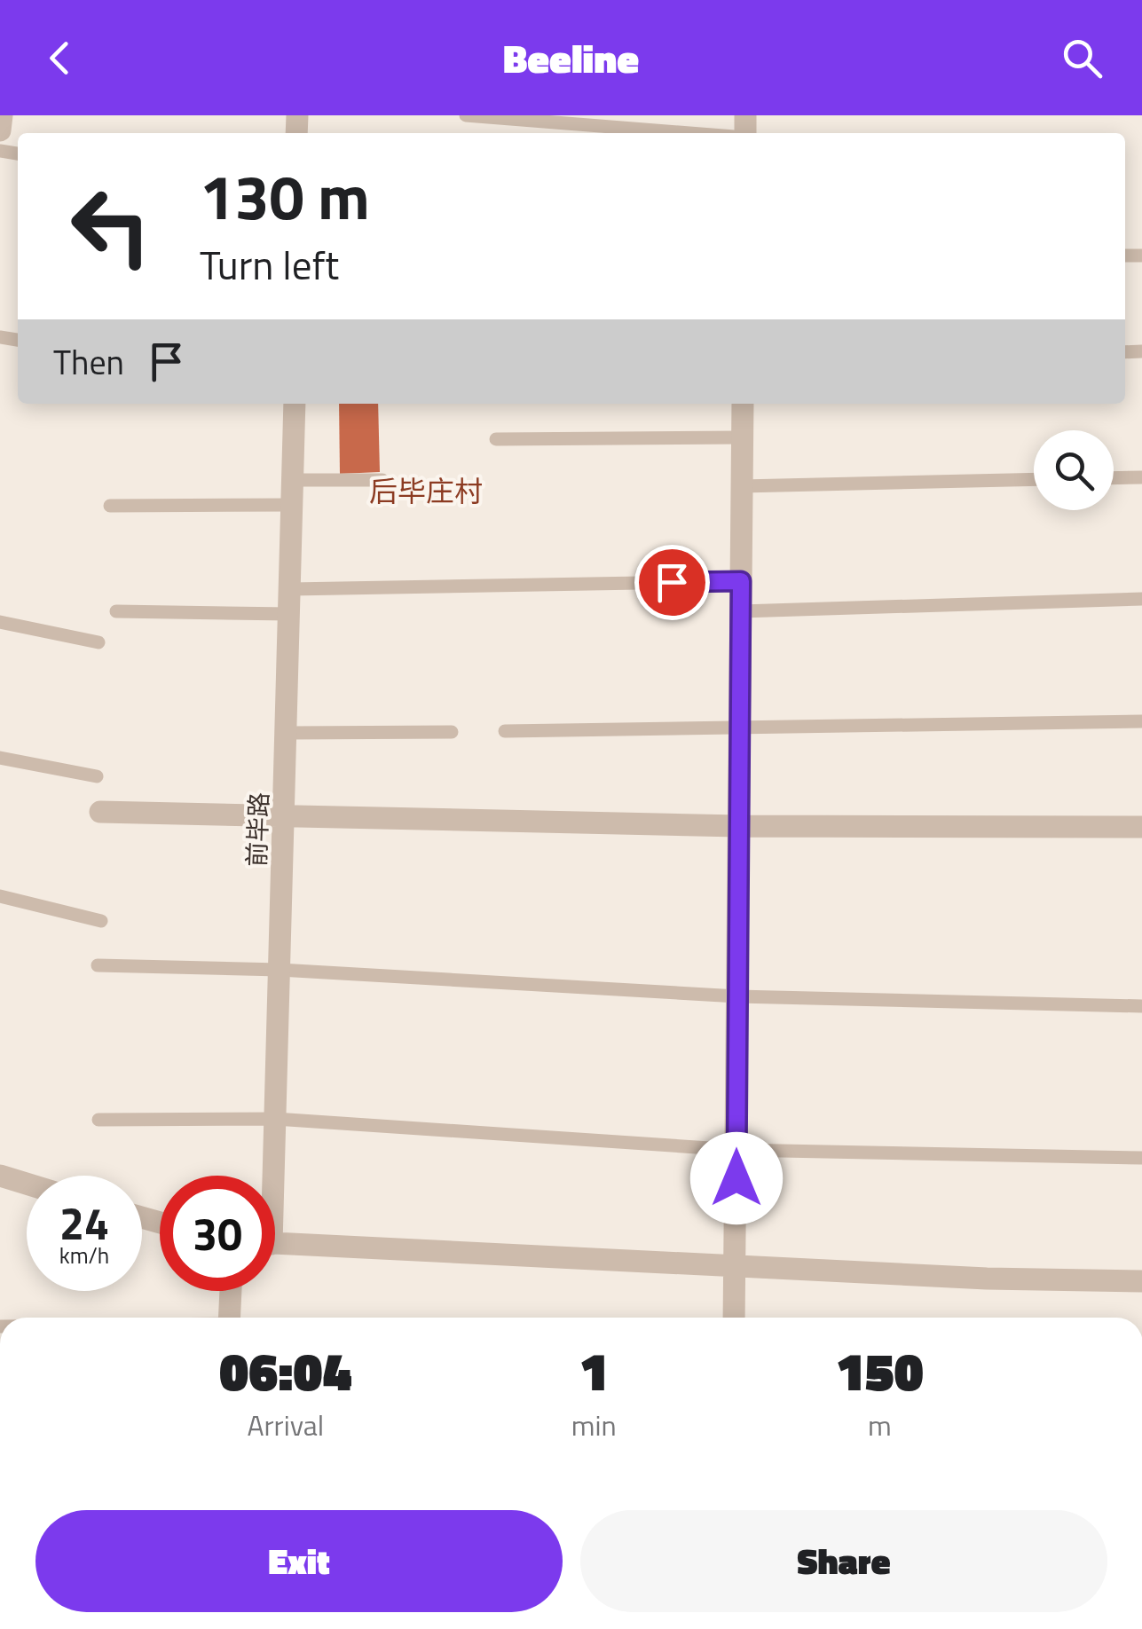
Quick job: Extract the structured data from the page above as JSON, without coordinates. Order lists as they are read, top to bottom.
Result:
{
  "streets": {
    "street": ["前毕路"]
  },
  "districts": ["后毕庄村"],
  "page": {
    "header": "Beeline",
    "turn": ["130 m", "Turn left"],
    "then": "Then",
    "speed": "24 km/h",
    "limit": "30",
    "eta": [
      "06:04",
      "Arrival",
      "1",
      "min",
      "150",
      "m"
    ],
    "buttons": ["Exit", "Share"]
  }
}
